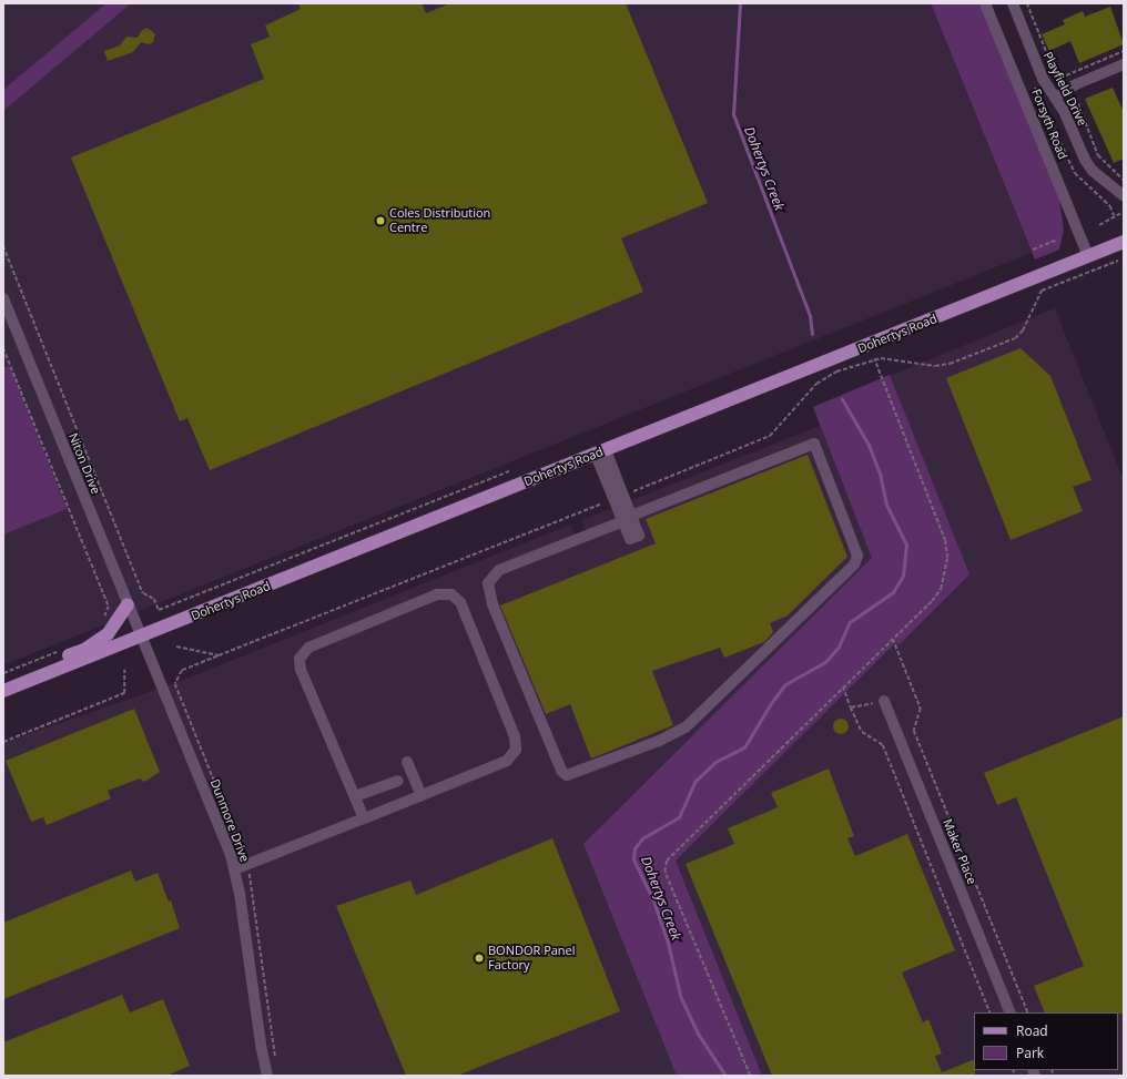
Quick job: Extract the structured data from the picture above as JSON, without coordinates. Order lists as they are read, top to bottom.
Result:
{
  "streets": {
    "main road": ["Dohertys Road"],
    "street": [
      "Playfield Drive",
      "Forsyth Road",
      "Niton Drive",
      "Dunmore Drive",
      "Maker Place"
    ]
  },
  "crossings": [
    ["Forsyth Road", "Dohertys Road"],
    ["Dohertys Road", "Niton Drive"],
    ["Dohertys Road", "Dunmore Drive"],
    ["Niton Drive", "Dunmore Drive"]
  ],
  "water": ["Dohertys Creek"],
  "places": ["Coles Distribution Centre", "BONDOR Panel Factory"],
  "legend": ["Road", "Park"]
}
